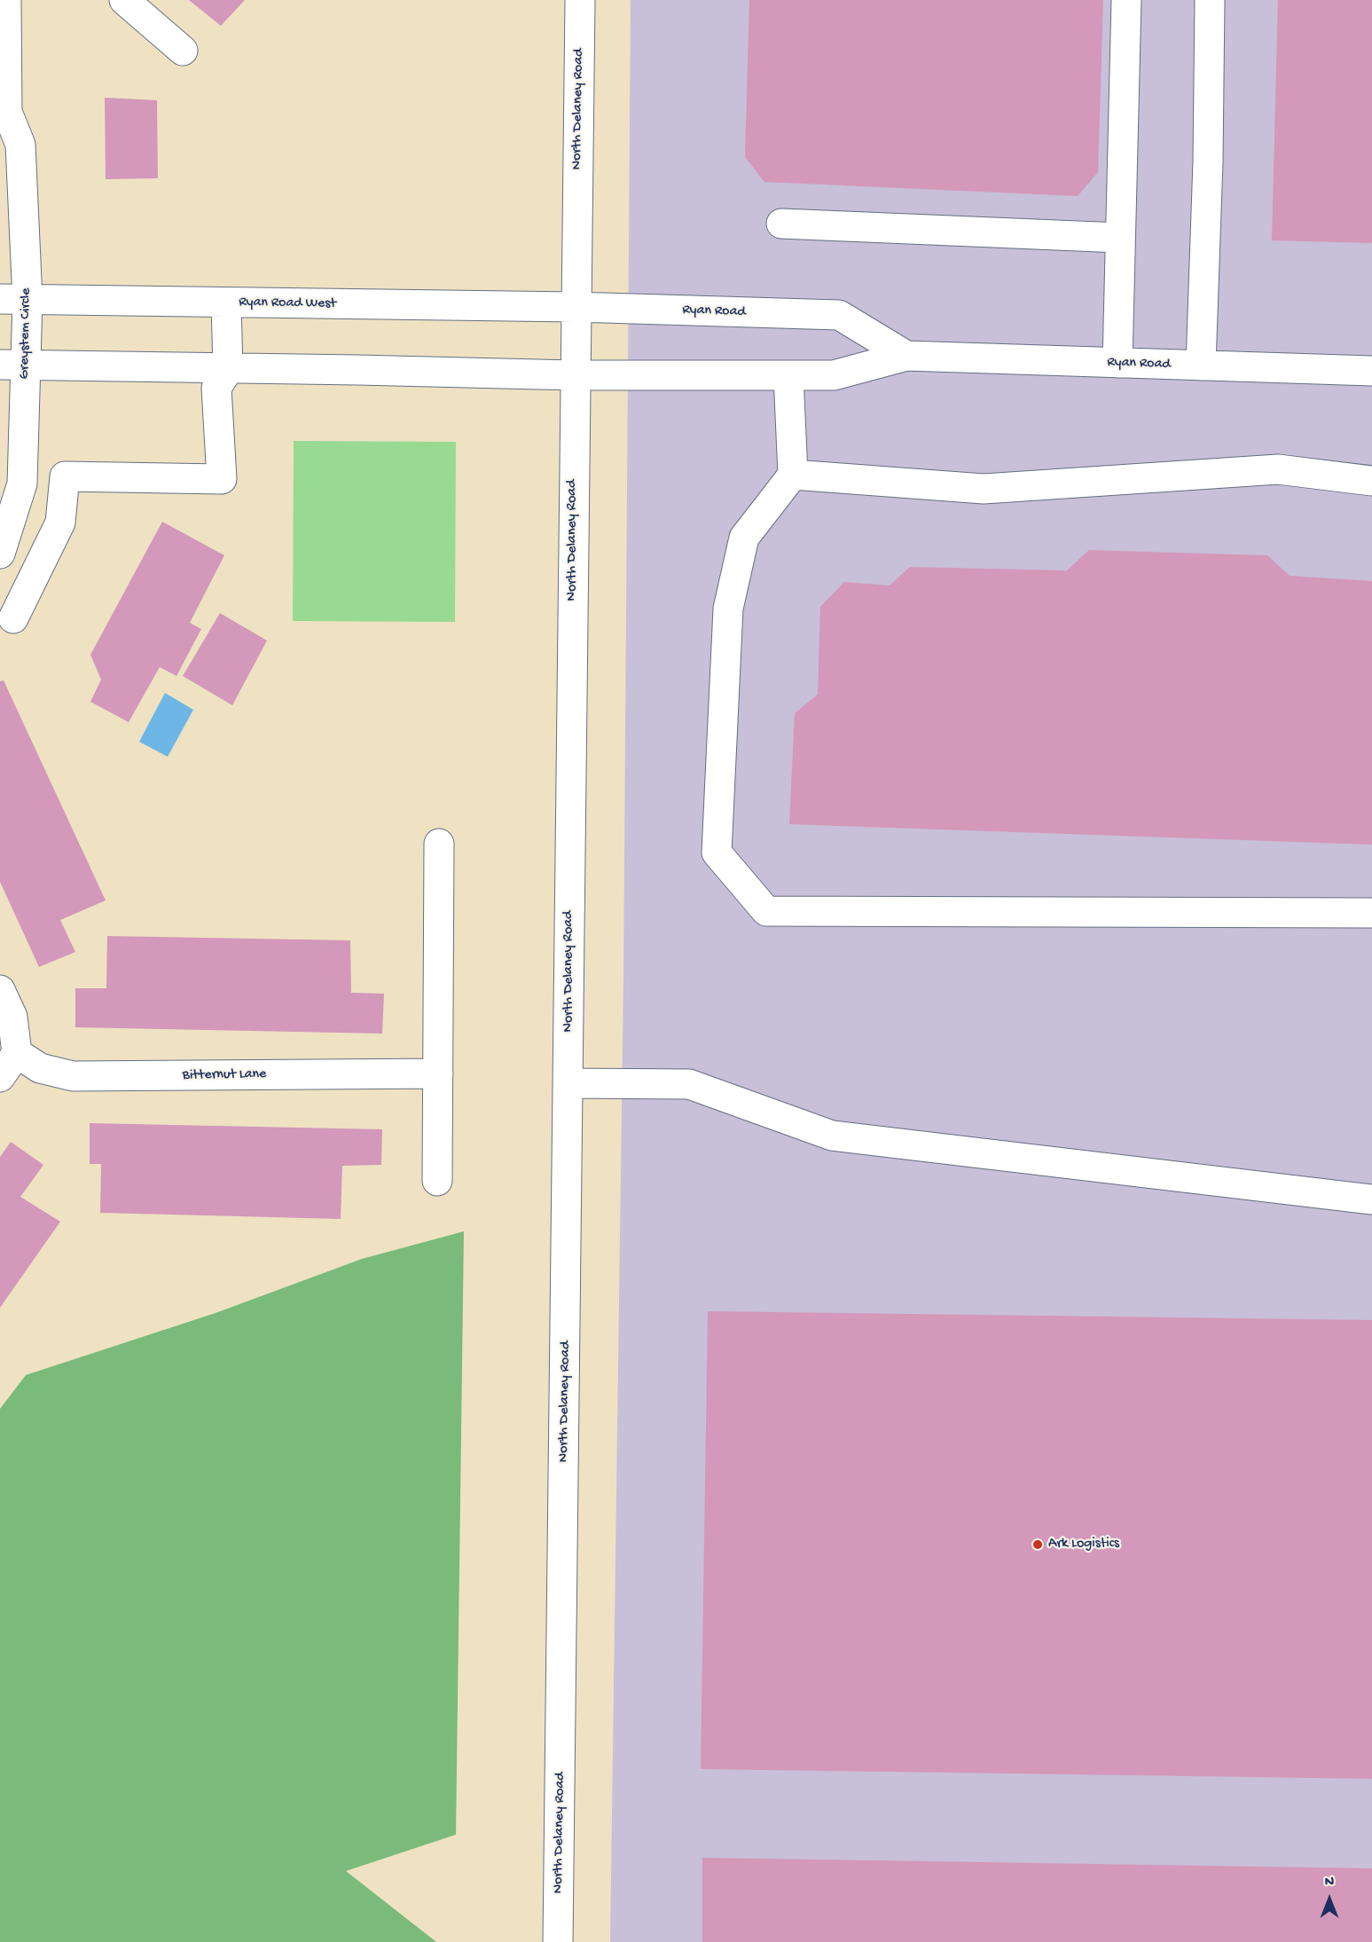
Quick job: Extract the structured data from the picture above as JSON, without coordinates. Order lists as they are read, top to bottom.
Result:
{
  "streets": {
    "street": [
      "North Delaney Road",
      "Ryan Road West",
      "Ryan Road",
      "Greystem Circle",
      "Bitternut Lane"
    ]
  },
  "crossings": [
    ["North Delaney Road", "Ryan Road West"],
    ["North Delaney Road", "Ryan Road"],
    ["Ryan Road West", "Ryan Road"],
    ["Ryan Road West", "Greystem Circle"]
  ],
  "places": ["Ark Logistics"],
  "north": "top"
}
